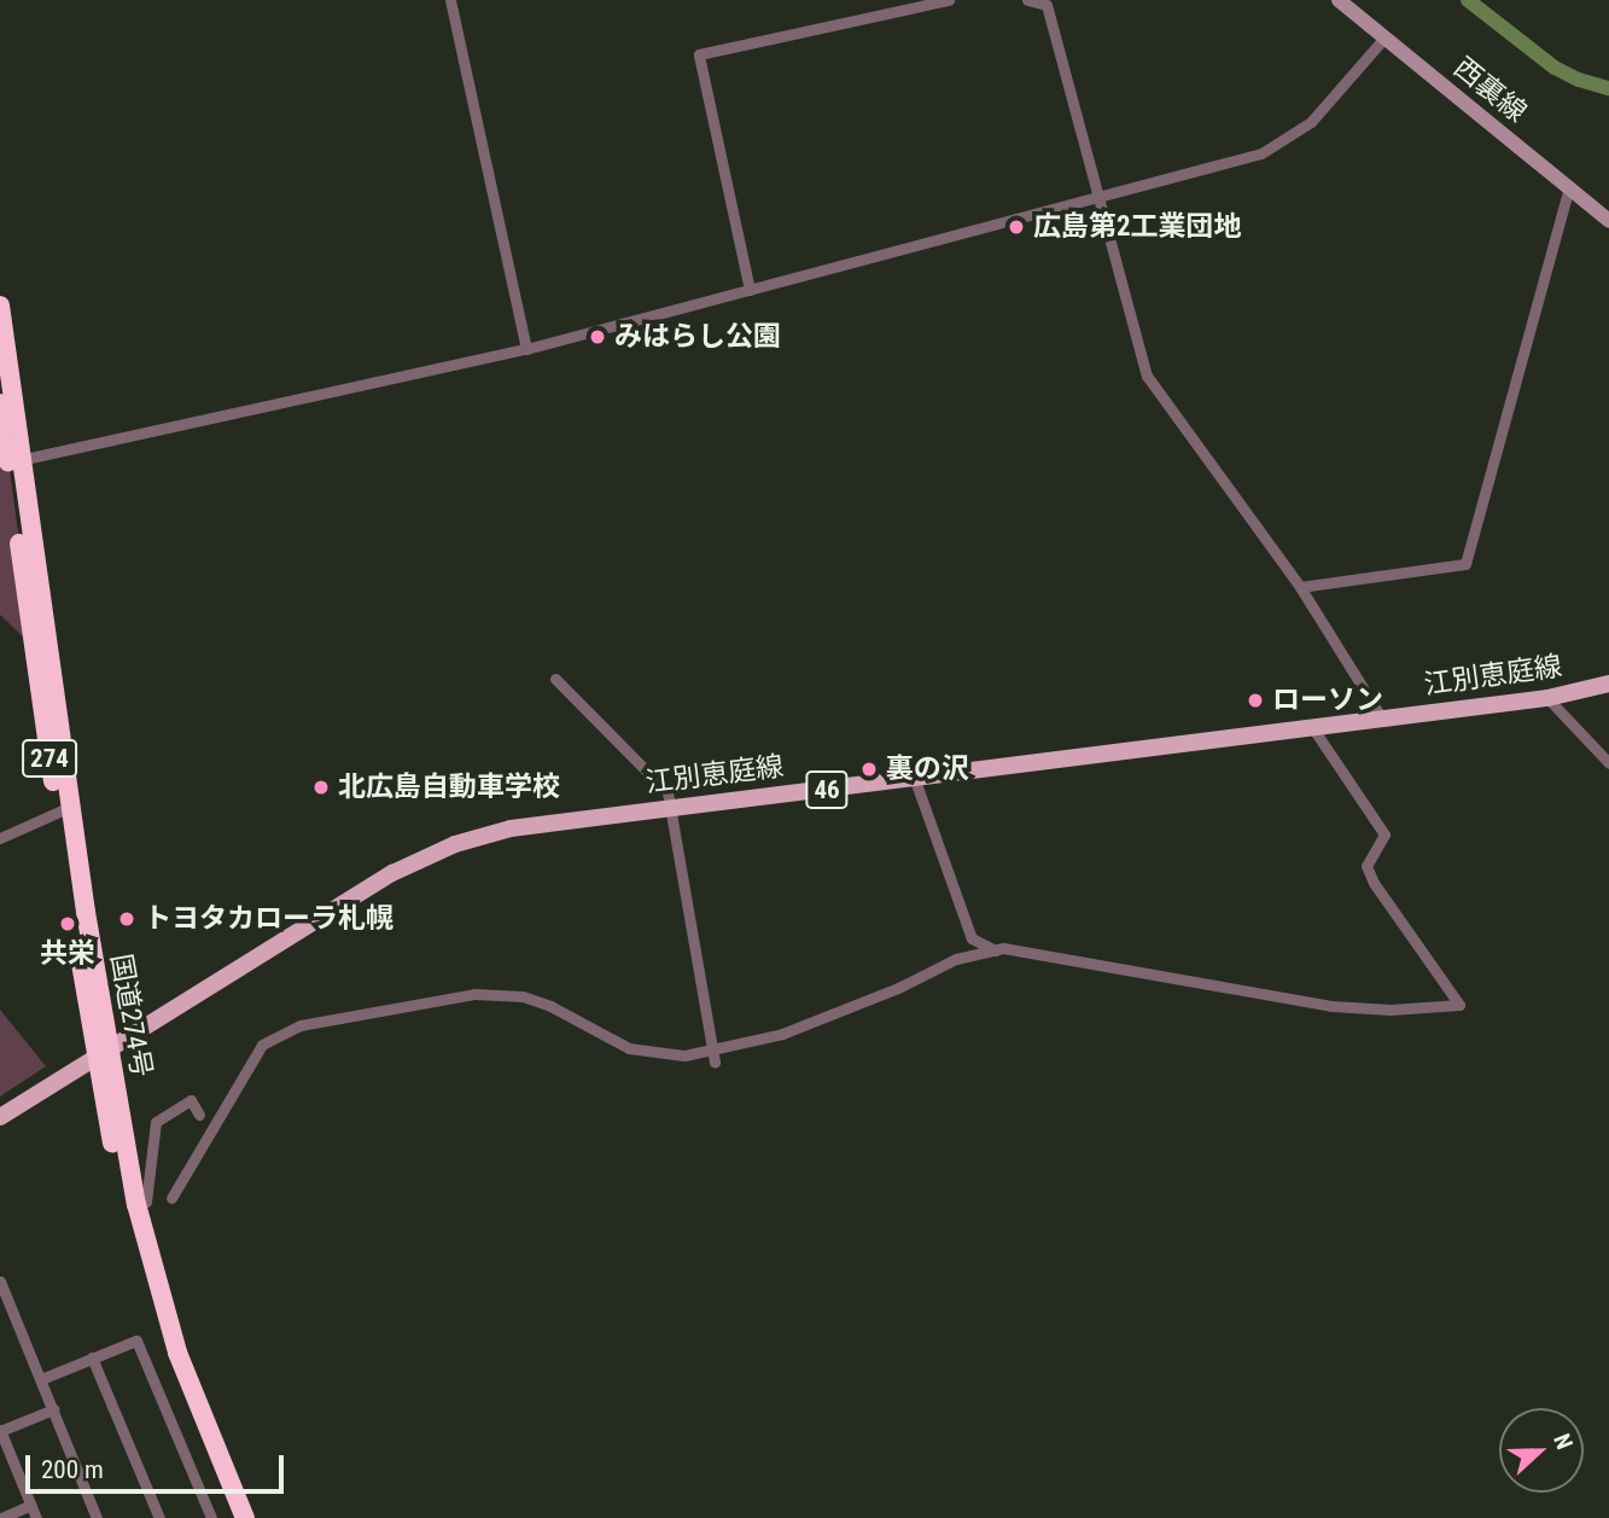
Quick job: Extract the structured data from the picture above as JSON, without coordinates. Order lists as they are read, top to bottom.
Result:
{
  "streets": {
    "highway": ["274", "国道274号"],
    "main road": ["江別恵庭線", "46"],
    "street": ["西裏線"]
  },
  "crossings": [
    ["江別恵庭線", "国道274号"]
  ],
  "places": [
    "広島第2工業団地",
    "みはらし公園",
    "ローソン",
    "裏の沢",
    "北広島自動車学校",
    "トヨタカローラ札幌",
    "共栄"
  ],
  "scale_bar": "200 m",
  "north": "right"
}
